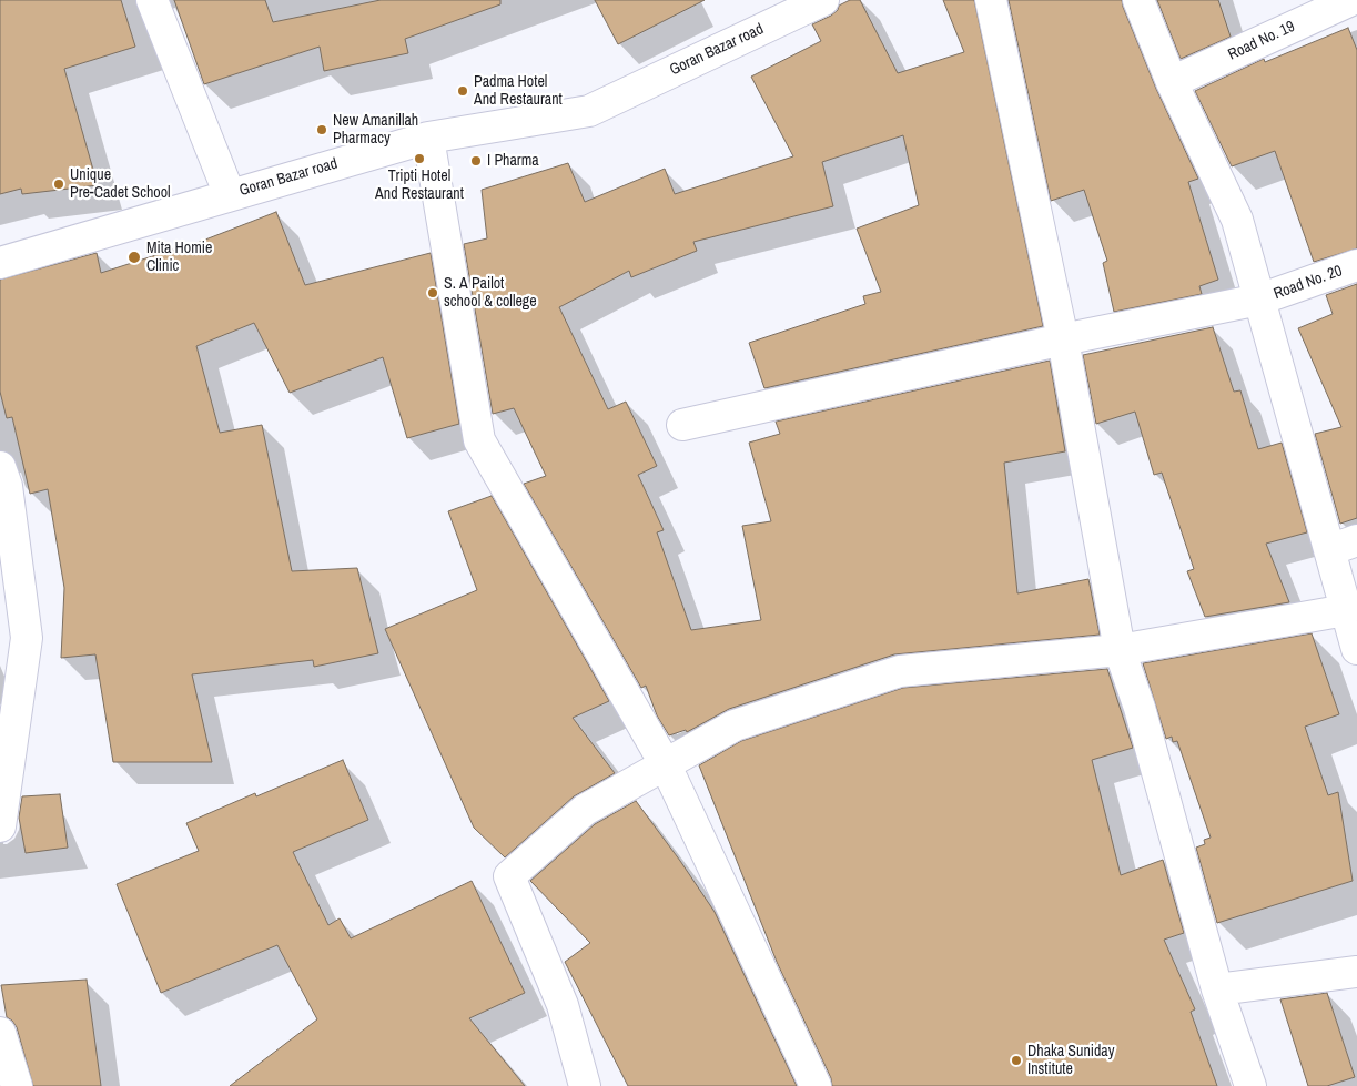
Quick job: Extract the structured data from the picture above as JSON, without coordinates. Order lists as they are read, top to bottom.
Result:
{
  "streets": {
    "street": ["Road No. 19", "Goran Bazar road", "Road No. 20"]
  },
  "places": [
    "Padma Hotel And Restaurant",
    "New Amanillah Pharmacy",
    "Tripti Hotel And Restaurant",
    "I Pharma",
    "Unique Pre-Cadet School",
    "Mita Homie Clinic",
    "S. A Pailot school & college",
    "Dhaka Suniday Institute"
  ]
}
